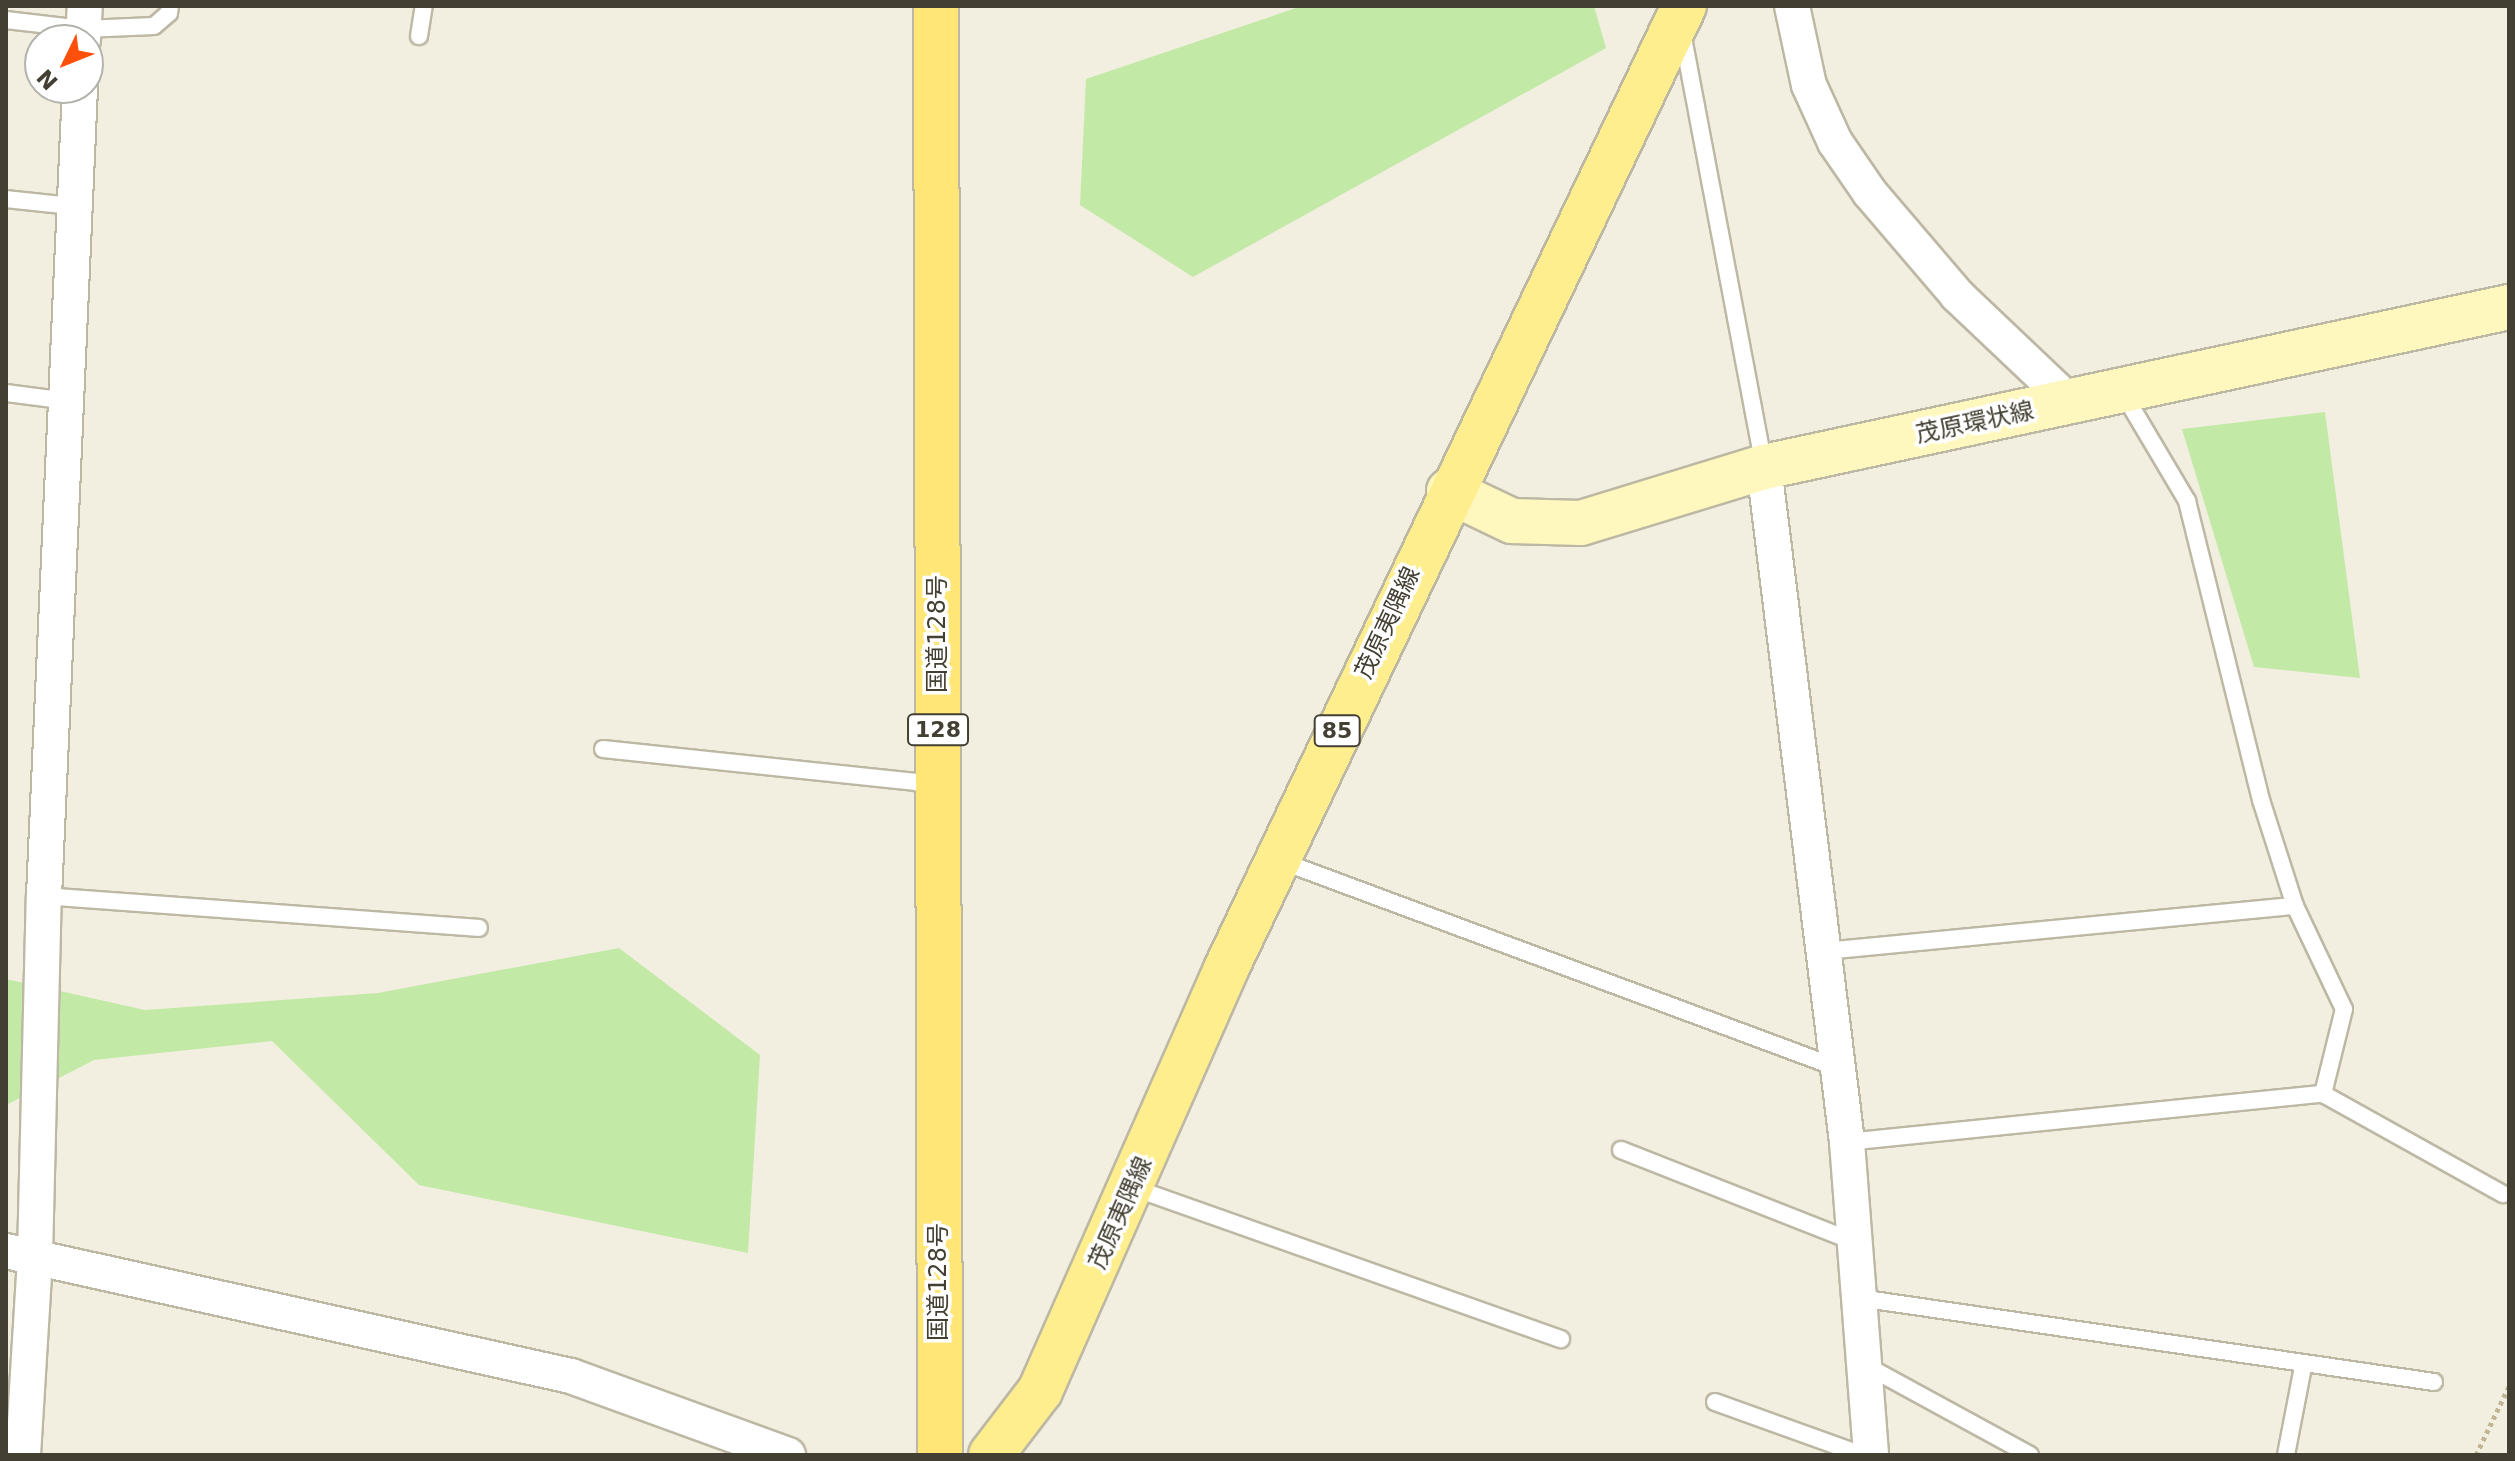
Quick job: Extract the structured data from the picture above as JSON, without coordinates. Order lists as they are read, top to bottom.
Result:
{
  "streets": {
    "highway": ["国道128号", "128"],
    "main road": ["茂原環状線", "茂原夷隅線", "85"]
  },
  "crossings": [
    ["茂原環状線", "茂原夷隅線"]
  ],
  "north": "bottom left"
}
